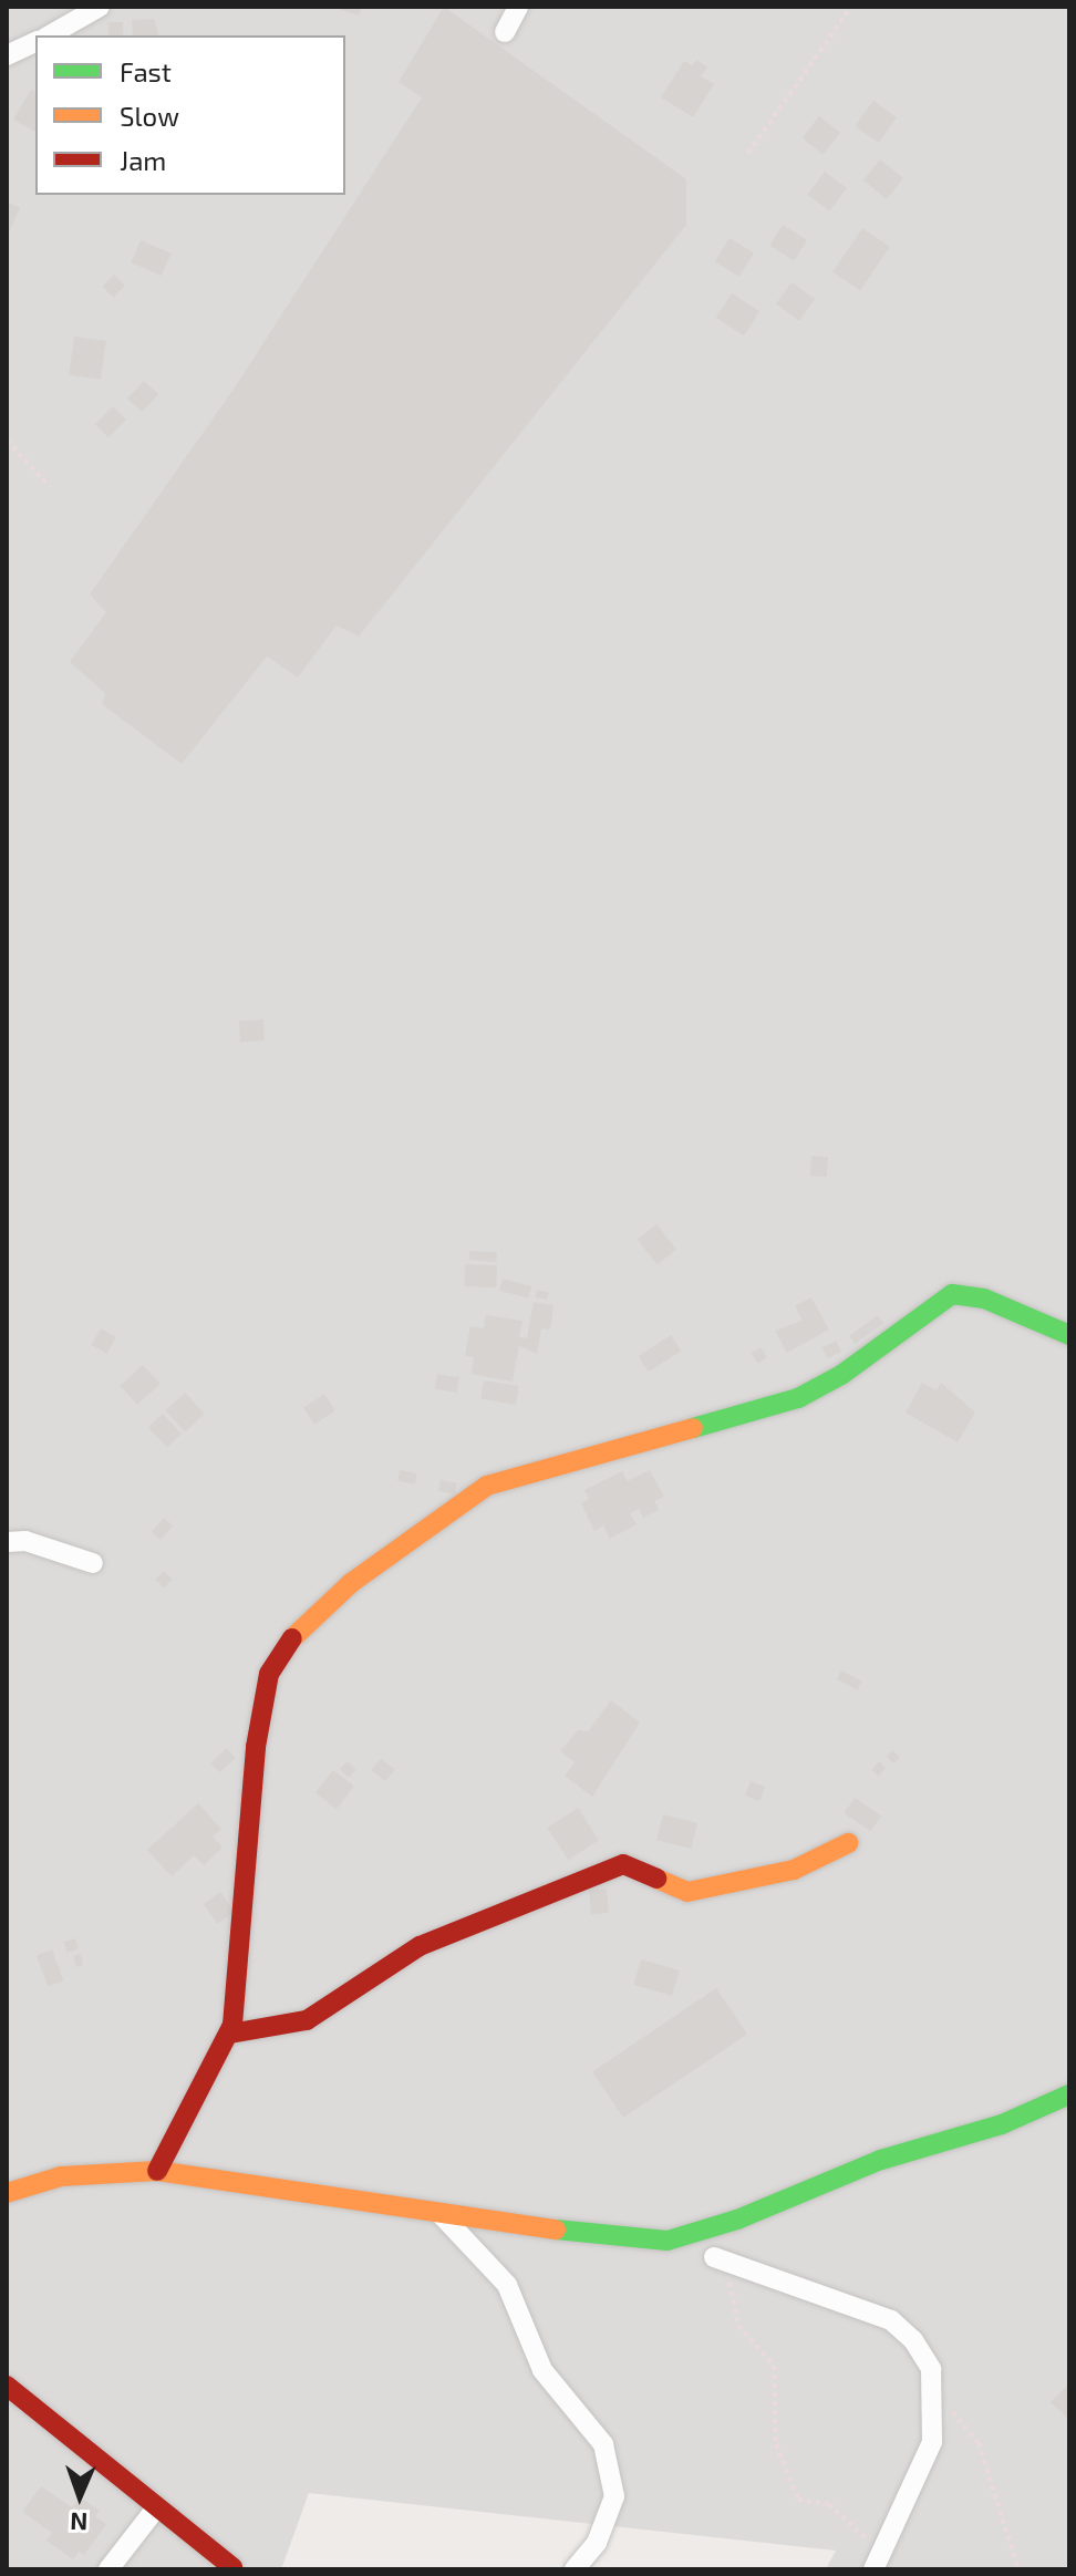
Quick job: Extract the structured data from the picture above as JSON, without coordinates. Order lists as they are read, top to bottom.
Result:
{
  "legend": ["Fast", "Slow", "Jam"],
  "north": "bottom"
}
